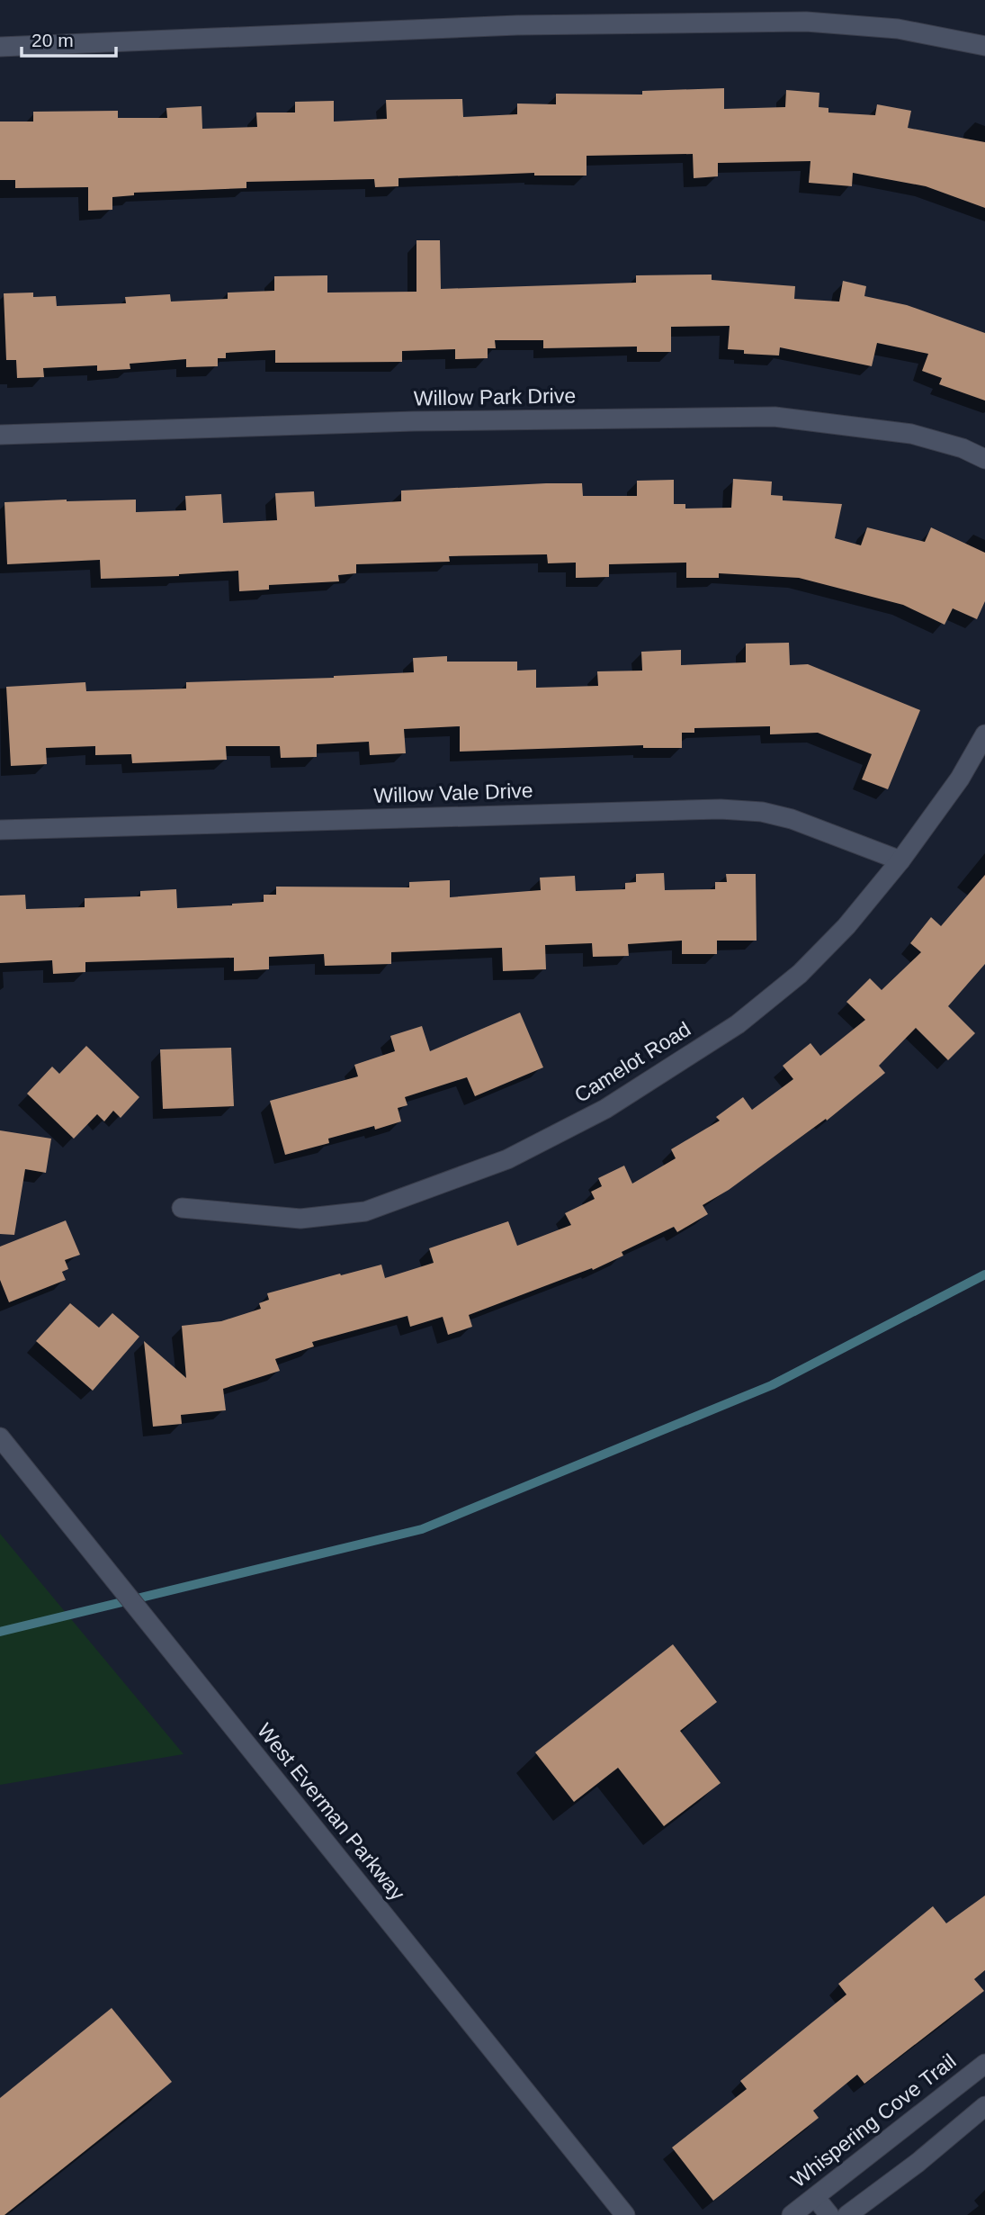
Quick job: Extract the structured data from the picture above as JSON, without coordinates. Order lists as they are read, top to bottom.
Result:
{
  "streets": {
    "street": [
      "Willow Park Drive",
      "Willow Vale Drive",
      "Camelot Road",
      "West Everman Parkway",
      "Whispering Cove Trail"
    ]
  },
  "crossings": [
    ["Willow Vale Drive", "Camelot Road"]
  ],
  "scale_bar": "20 m"
}
